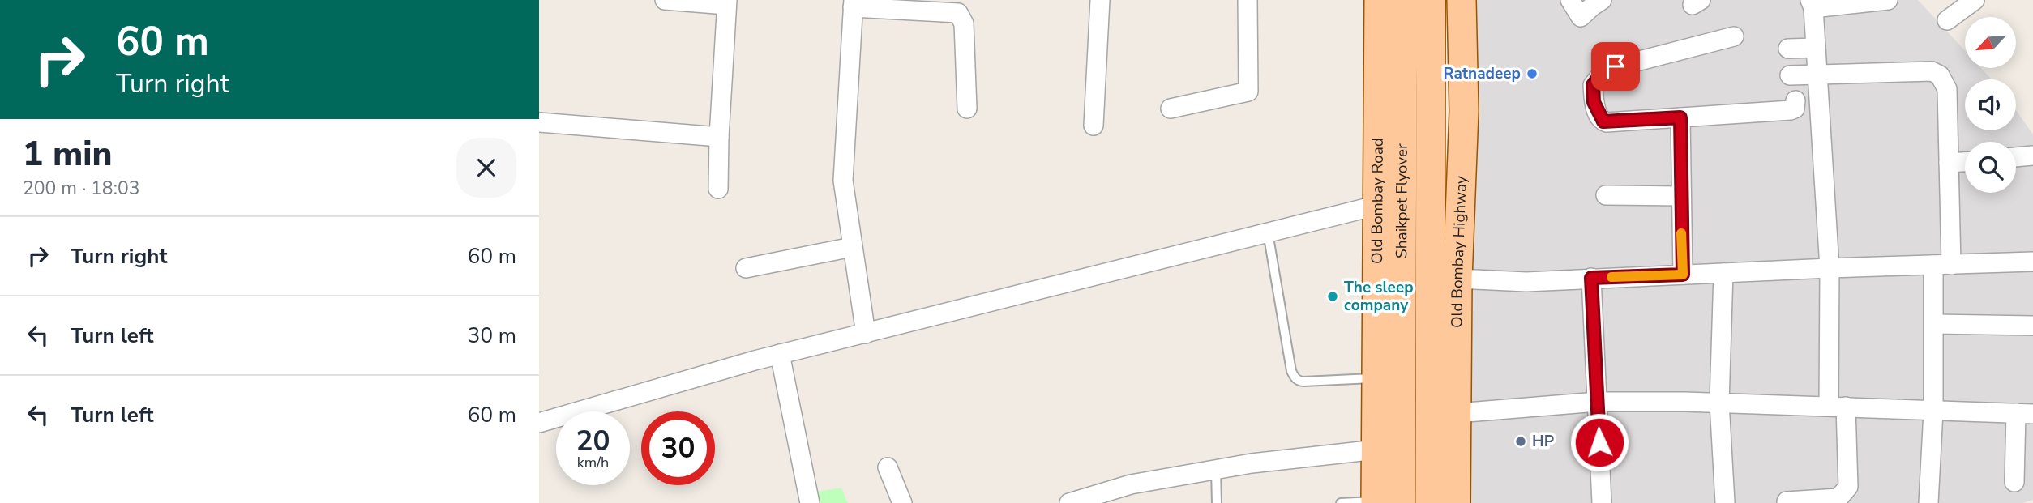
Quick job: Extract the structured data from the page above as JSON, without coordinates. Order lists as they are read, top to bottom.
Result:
{
  "streets": {
    "main road": ["Shaikpet Flyover", "Old Bombay Road", "Old Bombay Highway"]
  },
  "crossings": [
    ["Shaikpet Flyover", "Old Bombay Road"]
  ],
  "places": ["Ratnadeep", "The sleep company", "HP"],
  "north": "bottom left",
  "page": {
    "turn": ["60 m", "Turn right"],
    "heading": ["1 min", "200 m · 18:03"],
    "list": [
      {
        "name": "Turn right",
        "value": "60 m"
      },
      {
        "name": "Turn left",
        "value": "30 m"
      },
      {
        "name": "Turn left",
        "value": "60 m"
      }
    ],
    "speed": "20 km/h",
    "limit": "30"
  }
}
